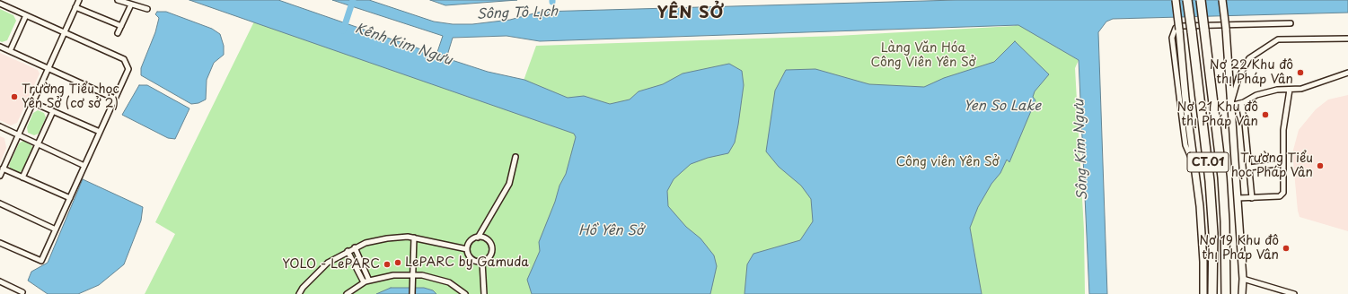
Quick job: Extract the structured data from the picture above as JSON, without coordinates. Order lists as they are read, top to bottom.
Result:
{
  "streets": {
    "highway": ["CT.01"]
  },
  "districts": ["YÊN SỞ"],
  "water": [
    "Sông Tô Lịch",
    "Kênh Kim Ngưu",
    "Yen So Lake",
    "Sông Kim Ngưu",
    "Hồ Yên Sở"
  ],
  "parks": ["Làng Văn Hóa Công Viên Yên Sở", "Công viên Yên Sở"],
  "places": [
    "Nơ 22 Khu đô thị Pháp Vân",
    "Trường Tiểu học Yên Sở (cơ sở 2)",
    "Nơ 21 Khu đô thị Pháp Vân",
    "Trường Tiểu học Pháp Vân",
    "Nơ 19 Khu đô thị Pháp Vân",
    "LePARC by Gamuda",
    "YOLO - LePARC"
  ]
}
